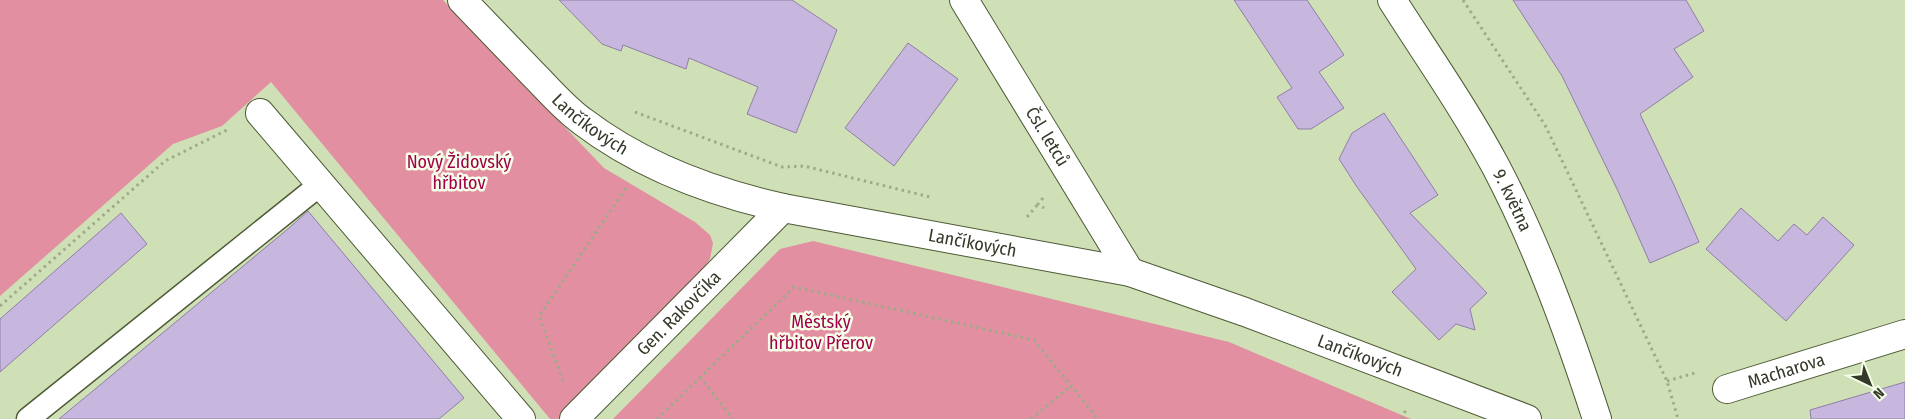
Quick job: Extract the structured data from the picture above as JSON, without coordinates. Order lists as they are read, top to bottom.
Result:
{
  "streets": {
    "street": [
      "Lančíkových",
      "Čsl. letců",
      "9. května",
      "Gen. Rakovčíka",
      "Macharova"
    ]
  },
  "crossings": [
    ["Lančíkových", "Čsl. letců"],
    ["Lančíkových", "Gen. Rakovčíka"]
  ],
  "parks": ["Nový Židovský hřbitov", "Městský hřbitov Přerov"],
  "north": "bottom right"
}
